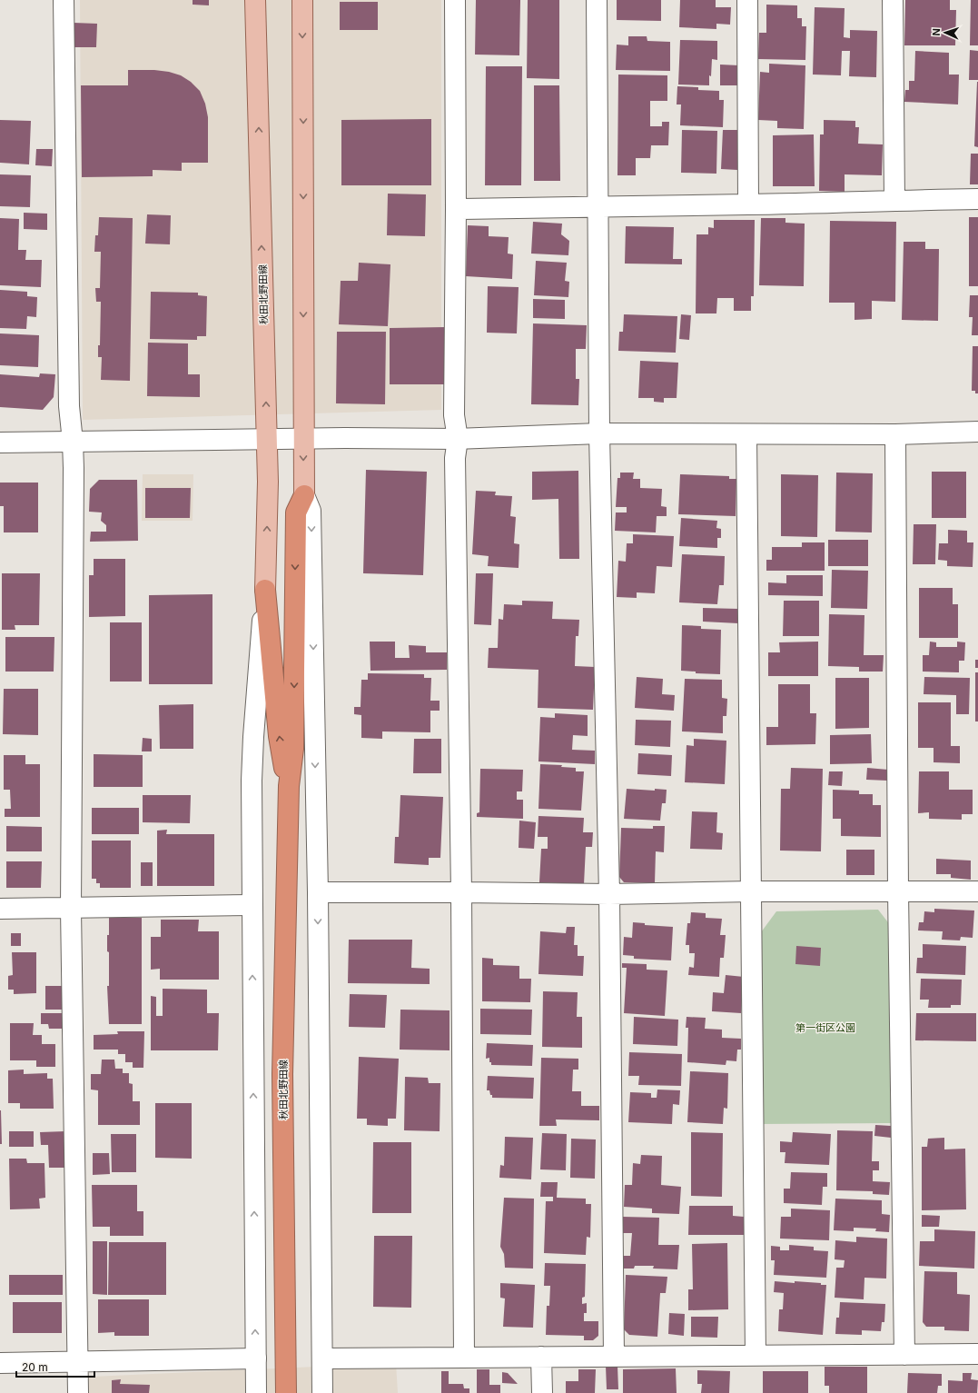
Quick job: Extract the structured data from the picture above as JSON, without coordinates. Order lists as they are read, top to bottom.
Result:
{
  "streets": {
    "highway": ["秋田北野田線"]
  },
  "parks": ["第一街区公園"],
  "scale_bar": "20 m",
  "north": "left"
}
